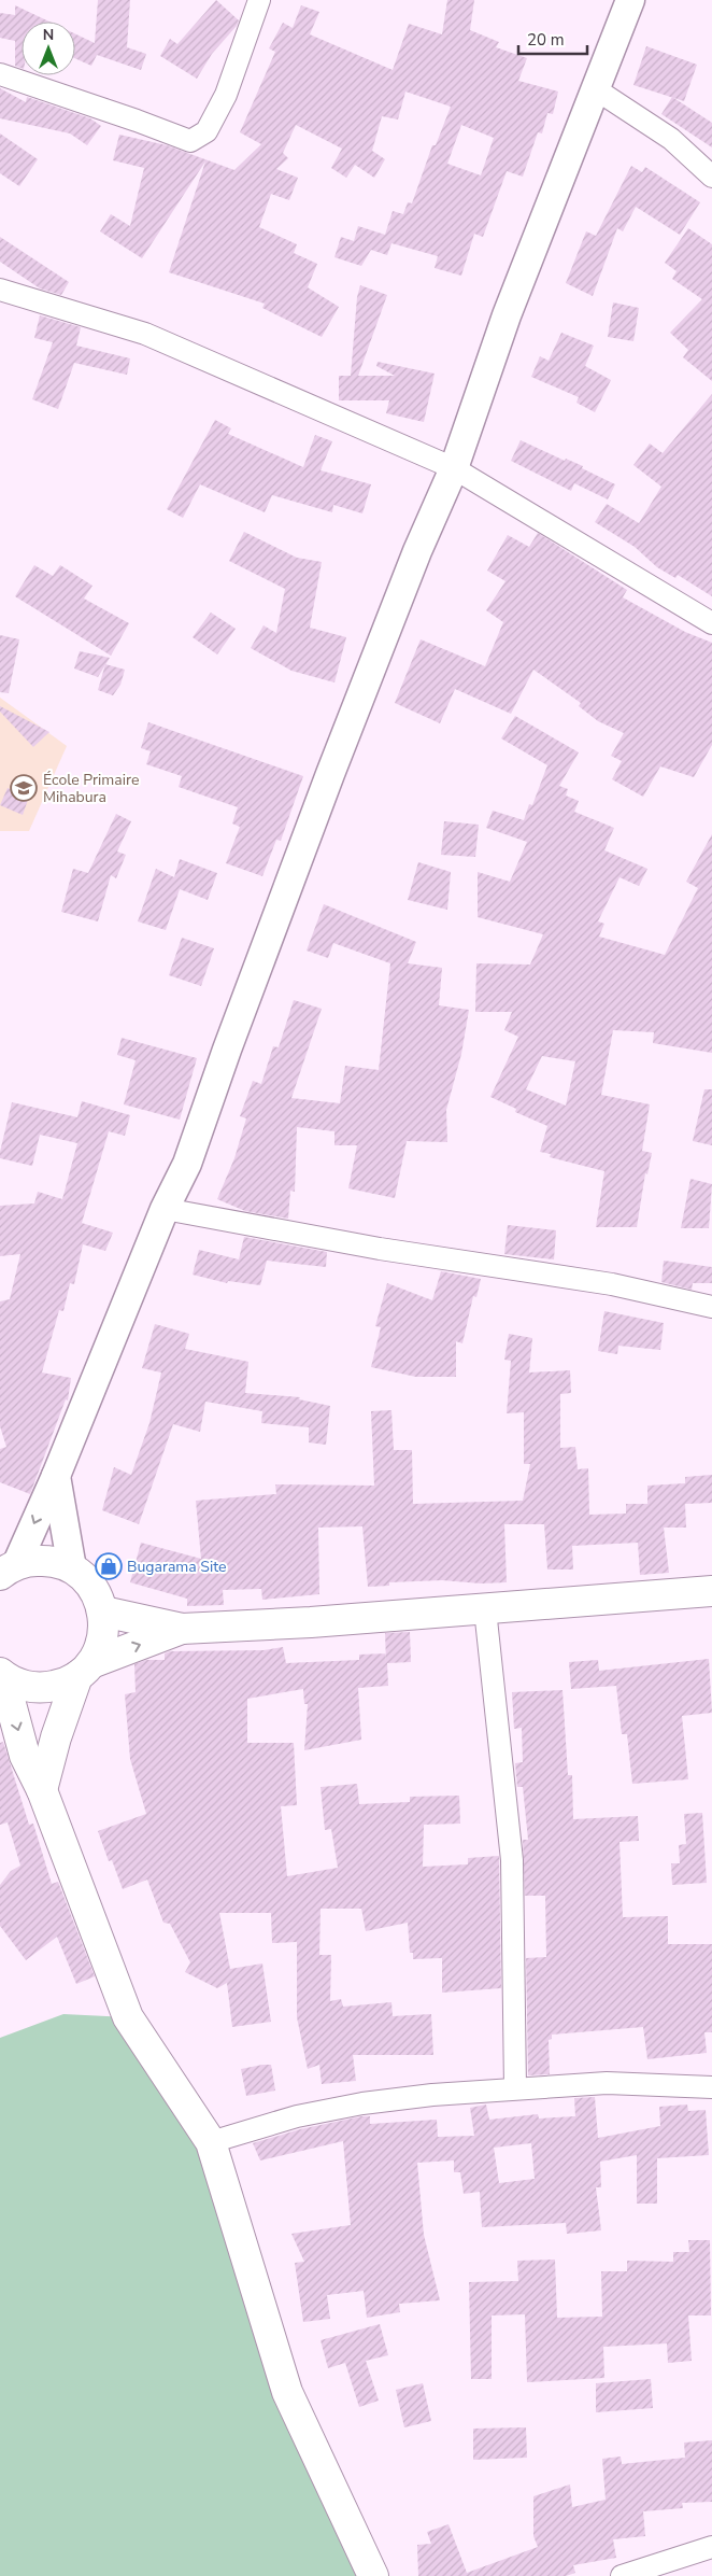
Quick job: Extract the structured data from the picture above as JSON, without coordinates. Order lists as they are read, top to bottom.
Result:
{
  "places": {
    "school or university": ["École Primaire Mihabura"],
    "shop": ["Bugarama Site"]
  },
  "scale_bar": "20 m",
  "north": "top"
}
